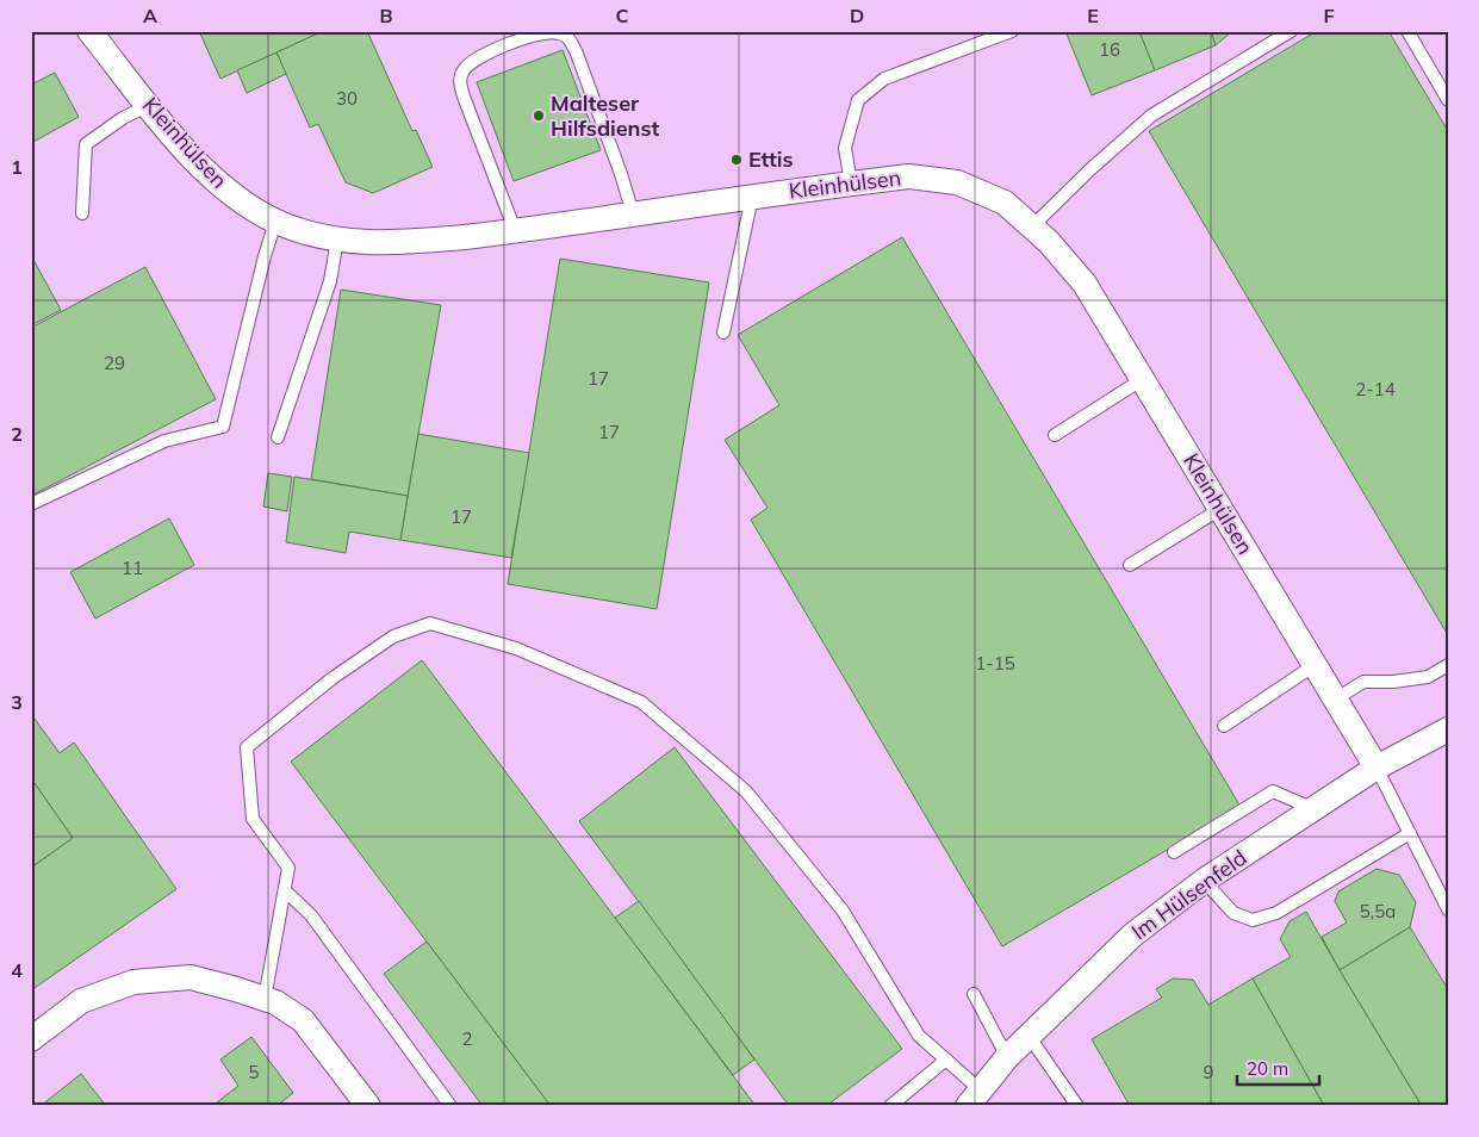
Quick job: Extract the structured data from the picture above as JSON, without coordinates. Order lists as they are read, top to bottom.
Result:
{
  "streets": {
    "street": ["Kleinhülsen", "Im Hülsenfeld"]
  },
  "crossings": [
    ["Kleinhülsen", "Im Hülsenfeld"]
  ],
  "places": ["Malteser Hilfsdienst", "Ettis"],
  "house_numbers": [
    "16",
    "30",
    "29",
    "17",
    "2-14",
    "17",
    "17",
    "11",
    "1-15",
    "5,5a",
    "2",
    "5",
    "9"
  ],
  "scale_bar": "20 m",
  "grid": {
    "columns": [
      "A",
      "B",
      "C",
      "D",
      "E",
      "F"
    ],
    "rows": [
      "1",
      "2",
      "3",
      "4"
    ]
  }
}
